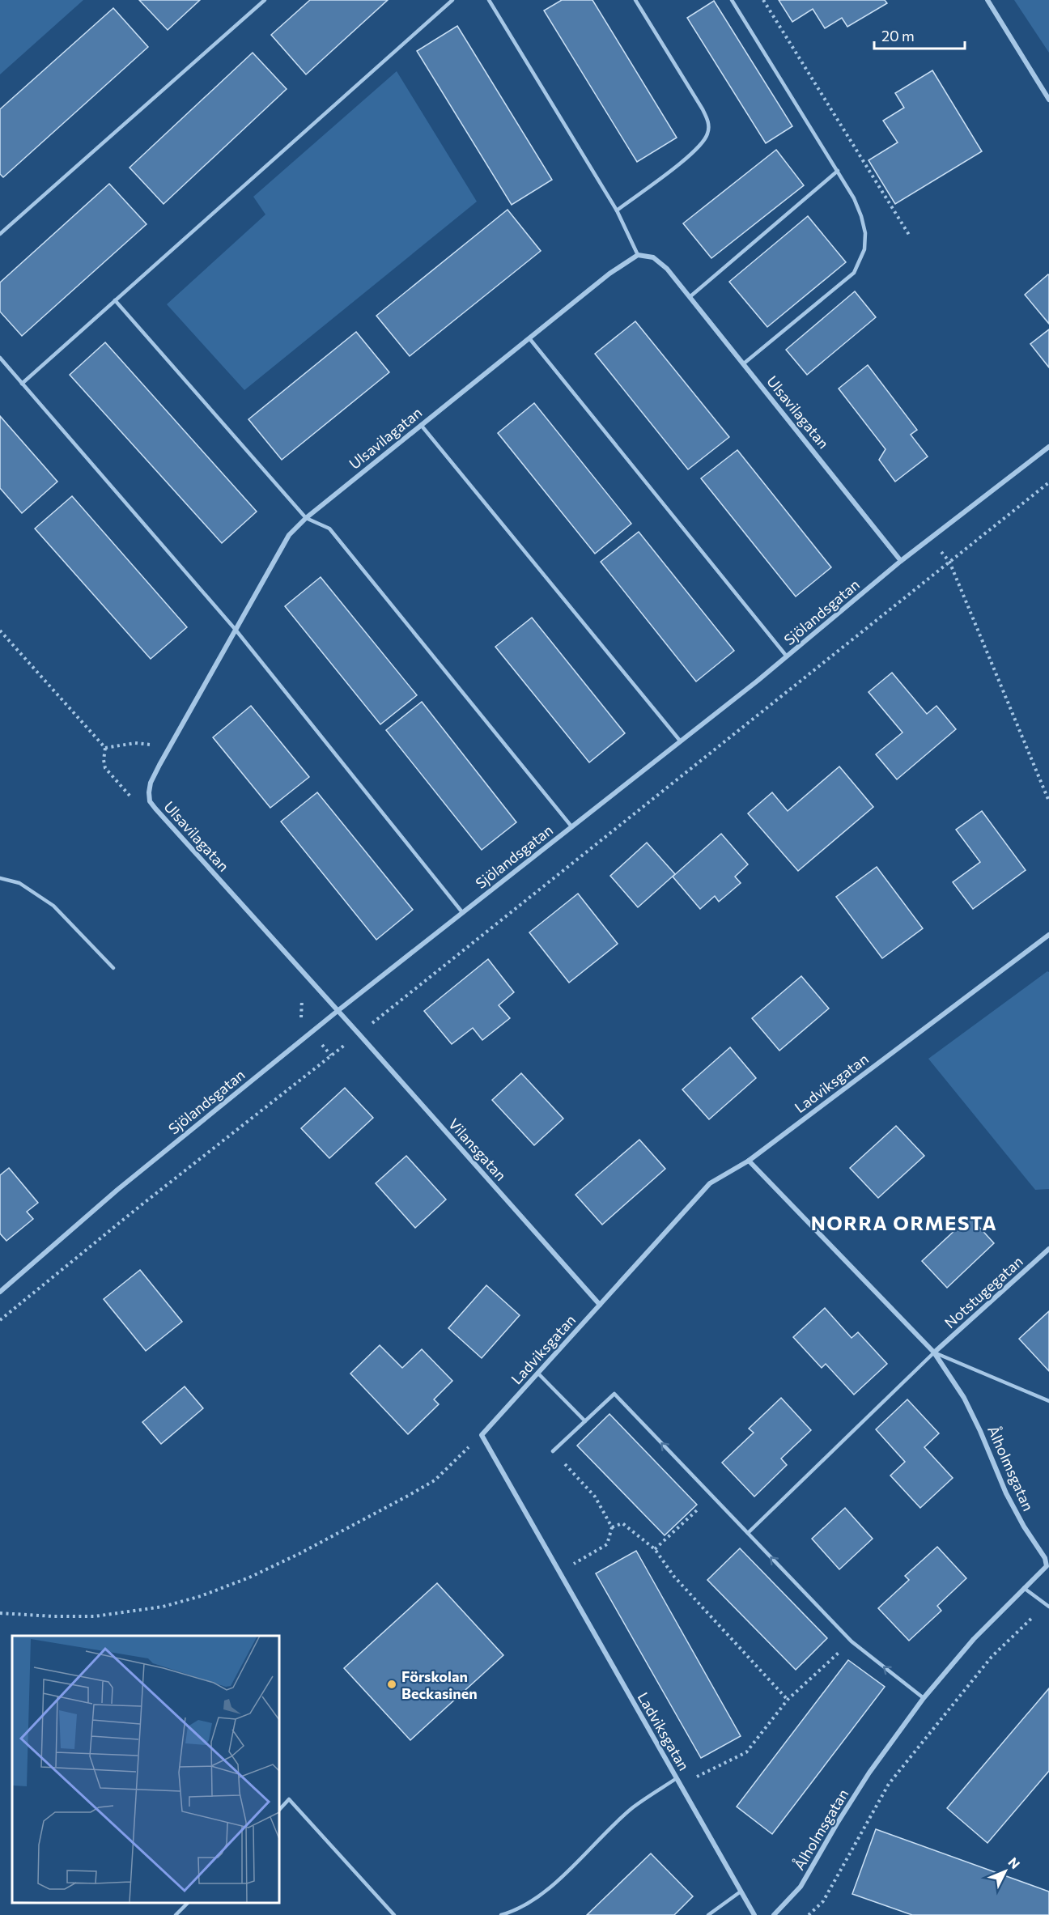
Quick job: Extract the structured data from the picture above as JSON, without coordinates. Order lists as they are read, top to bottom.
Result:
{
  "streets": {
    "street": [
      "Ulsavilagatan",
      "Sjölandsgatan",
      "Ladviksgatan",
      "Vilansgatan",
      "Notstugegatan",
      "Ålholmsgatan"
    ]
  },
  "crossings": [
    ["Ulsavilagatan", "Sjölandsgatan"],
    ["Ulsavilagatan", "Vilansgatan"],
    ["Sjölandsgatan", "Vilansgatan"],
    ["Ladviksgatan", "Vilansgatan"],
    ["Ladviksgatan", "Ålholmsgatan"],
    ["Notstugegatan", "Ålholmsgatan"]
  ],
  "districts": ["NORRA ORMESTA"],
  "places": ["Förskolan Beckasinen"],
  "scale_bar": "20 m",
  "north": "top right"
}
